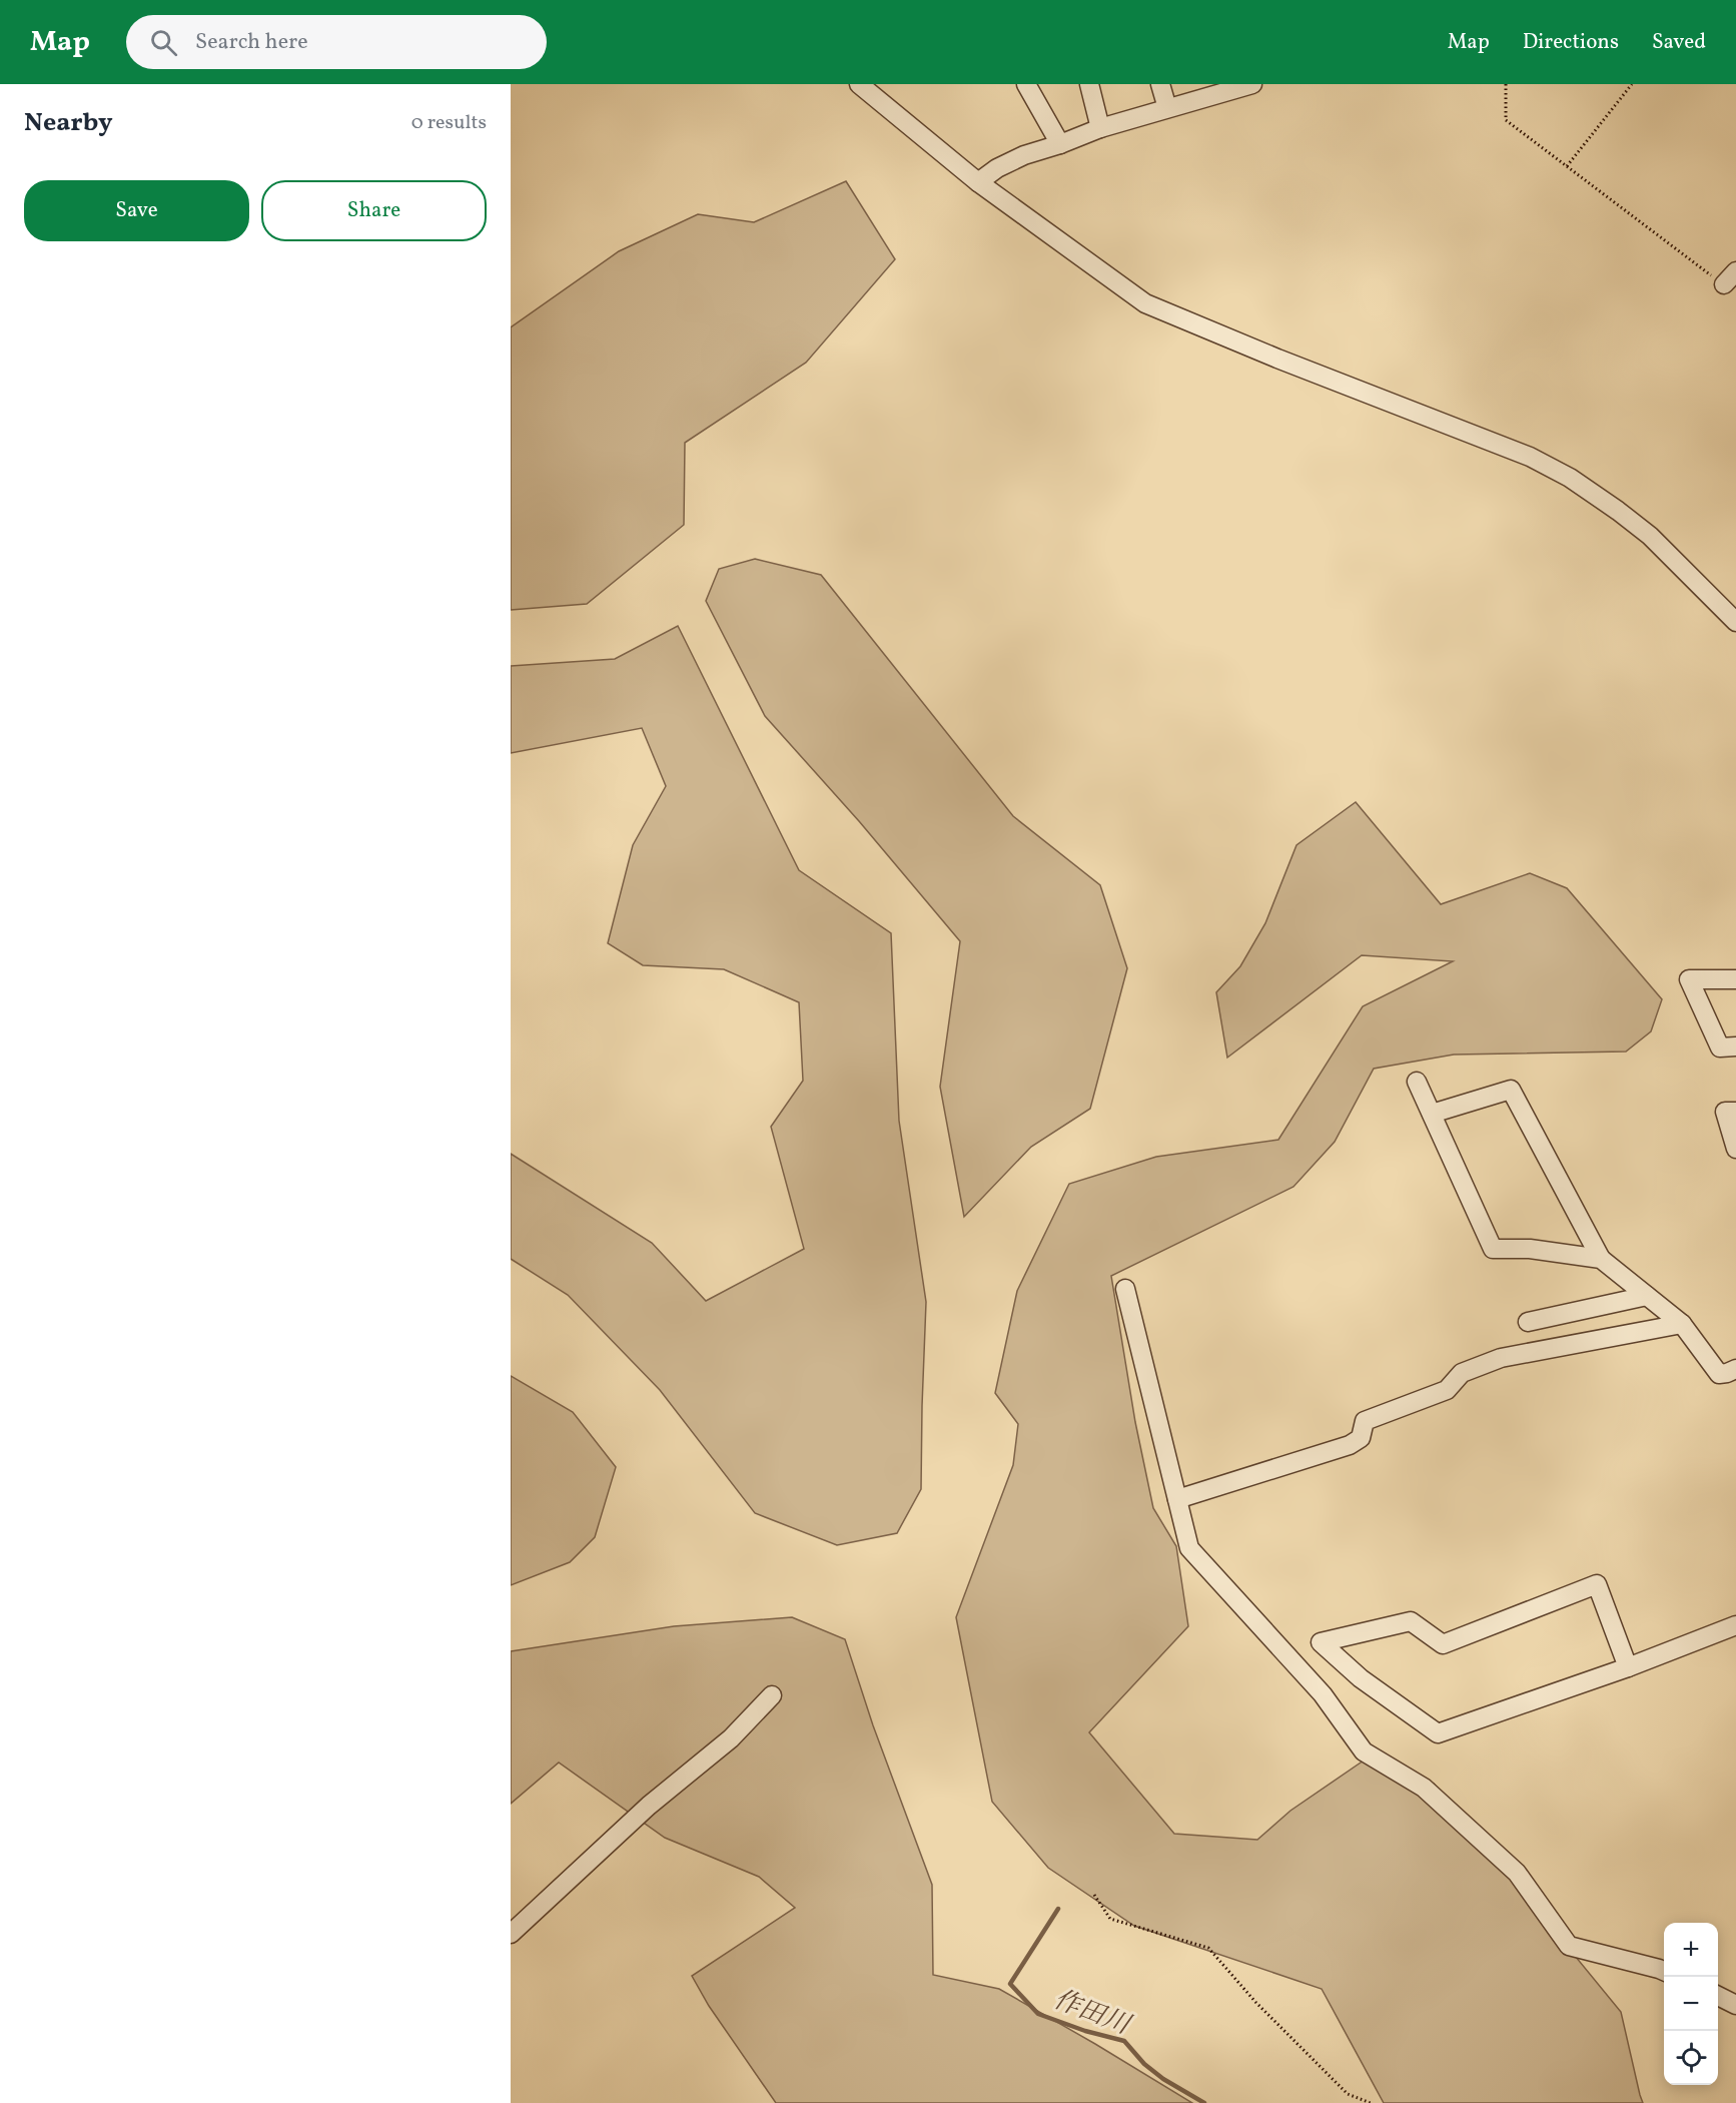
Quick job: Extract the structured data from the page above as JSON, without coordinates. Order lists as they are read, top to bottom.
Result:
{
  "water": ["作田川"],
  "page": {
    "header": "Map",
    "search": "Search here",
    "nav": ["Map", "Directions", "Saved"],
    "heading": ["Nearby", "0 results"],
    "buttons": ["Save", "Share"],
    "map_buttons": ["+", "−"]
  }
}
